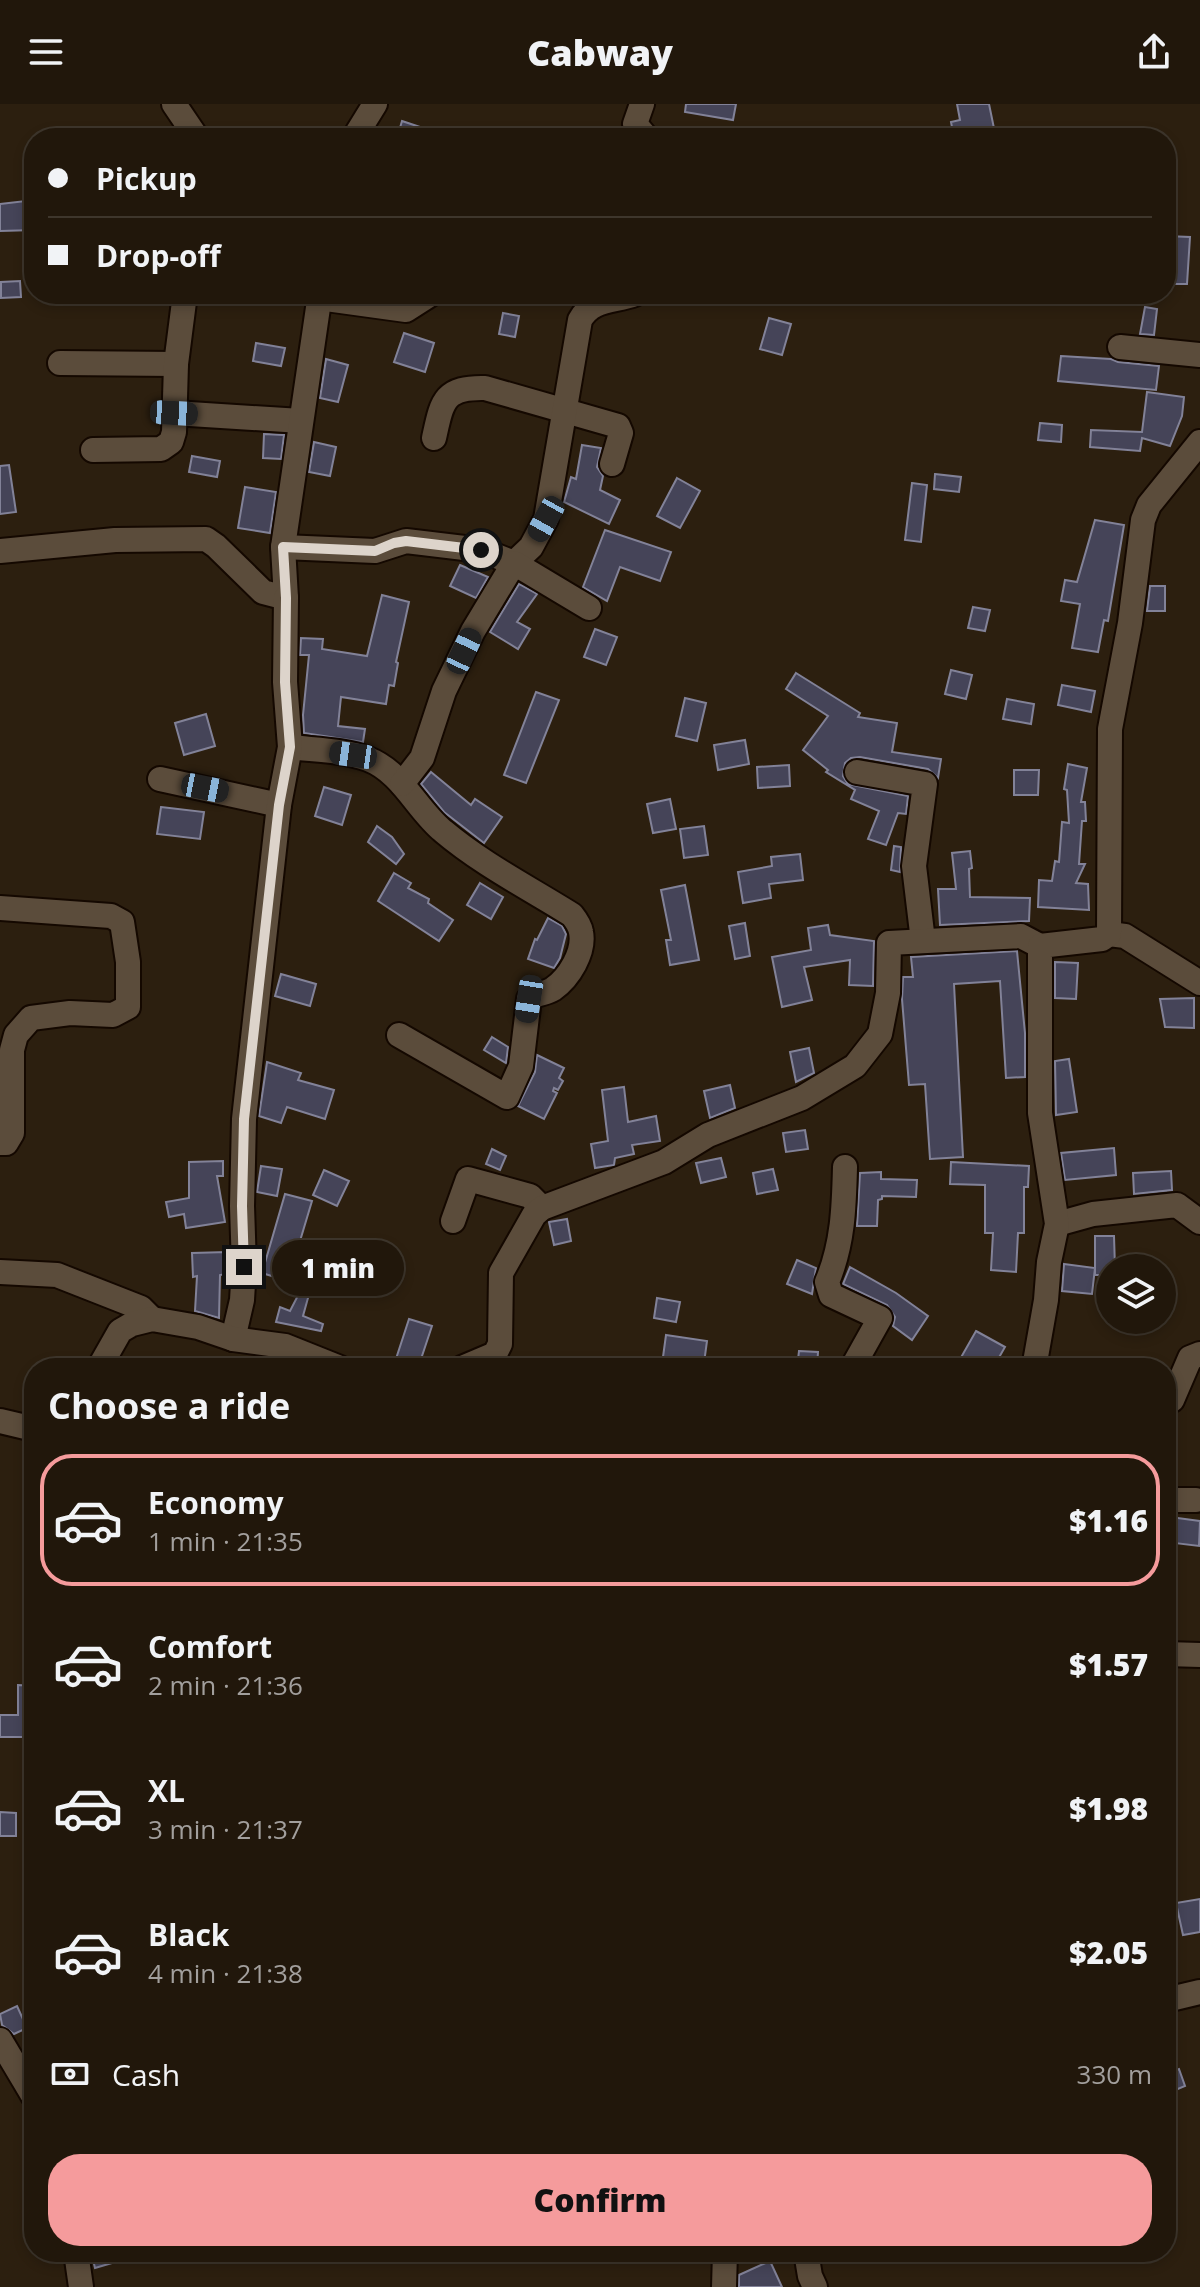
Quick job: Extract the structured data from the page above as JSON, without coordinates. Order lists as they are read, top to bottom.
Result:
{
  "page": {
    "header": "Cabway",
    "banner": ["Pickup", "Drop-off"],
    "bubble": "1 min",
    "heading": "Choose a ride",
    "list": [
      {
        "name": "Economy",
        "note": "1 min · 21:35",
        "value": "$1.16"
      },
      {
        "name": "Comfort",
        "note": "2 min · 21:36",
        "value": "$1.57"
      },
      {
        "name": "XL",
        "note": "3 min · 21:37",
        "value": "$1.98"
      },
      {
        "name": "Black",
        "note": "4 min · 21:38",
        "value": "$2.05"
      }
    ],
    "pay": ["Cash", "330 m"],
    "buttons": "Confirm"
  }
}
